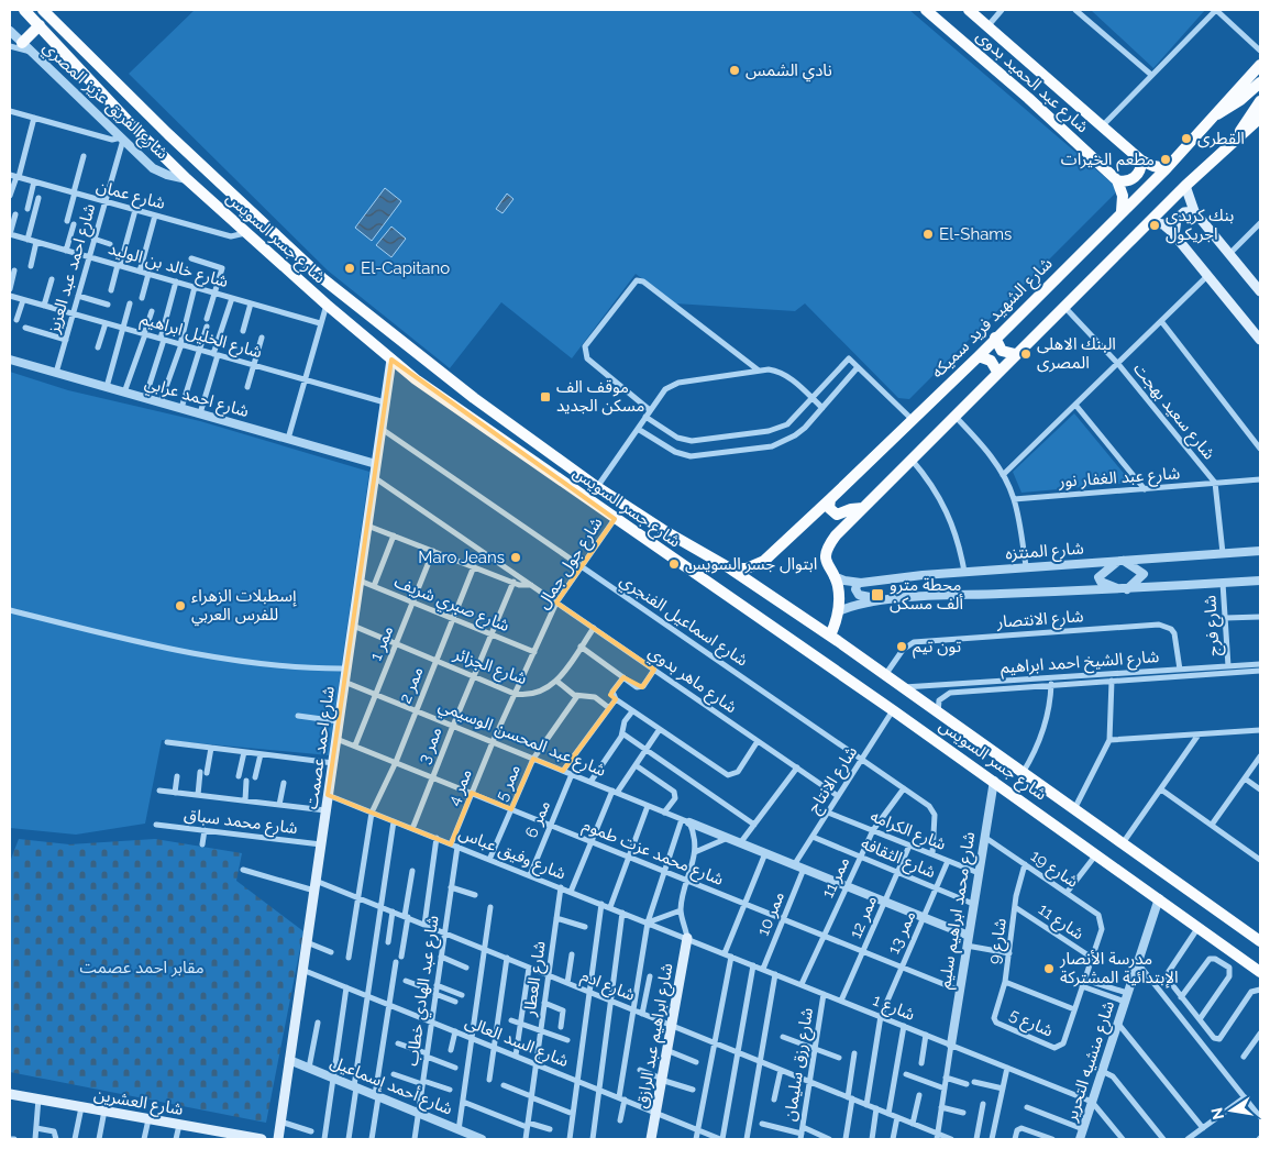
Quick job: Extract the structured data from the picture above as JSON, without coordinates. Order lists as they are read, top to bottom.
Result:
{
  "streets": {
    "main road": [
      "شارع عبد الحميد بدوى",
      "شارع جسر السويس",
      "شارع الشهيد فريد سميكه",
      "شارع احمد عصمت",
      "شارع ابراهيم عبد الرازق",
      "شارع العشرين"
    ],
    "street": [
      "شارع الفريق عزيز المصري",
      "شارع عمان",
      "شارع خالد بن الوليد",
      "شارع احمد عبد العزيز",
      "شارع الخليل ابراهيم",
      "شارع احمد عرابي",
      "شارع سعيد بهجت",
      "شارع عبد الغفار نور",
      "شارع المنتزه",
      "شارع جول جمال",
      "شارع صبري شريف",
      "شارع الانتصار",
      "شارع اسماعيل الفنجري",
      "شارع فرج",
      "ممر 1",
      "شارع الشيخ احمد ابراهيم",
      "شارع الجزائر",
      "شارع ماهر بدوي",
      "ممر 2",
      "شارع عبد المحسن الوسيمي",
      "ممر 3",
      "شارع الانتاج",
      "ممر 5",
      "ممر 4",
      "ممر 6",
      "شارع محمد سباق",
      "شارع الكرامه",
      "شارع محمد عزت طموم",
      "شارع وفيق عباس",
      "شارع الثقافه",
      "شارع 19",
      "ممر 11",
      "شارع محمد ابراهيم سليم",
      "ممر 10",
      "ممر 12",
      "شارع 11",
      "ممر 13",
      "شارع 9",
      "شارع العطار",
      "شارع ادم",
      "شارع عبد الهادي خطاب",
      "شارع 1",
      "شارع 5",
      "شارع السد العالى",
      "شارع منشيه التحرير",
      "شارع رزق سليمان",
      "شارع أحمد إسماعيل"
    ]
  },
  "crossings": [
    ["شارع عبد الحميد بدوى", "شارع الشهيد فريد سميكه"],
    ["شارع الفريق عزيز المصري", "شارع جسر السويس"],
    ["شارع الفريق عزيز المصري", "شارع احمد عبد العزيز"],
    ["شارع عمان", "شارع جسر السويس"],
    ["شارع عمان", "شارع احمد عبد العزيز"],
    ["شارع جسر السويس", "شارع الشهيد فريد سميكه"],
    ["شارع جسر السويس", "شارع جول جمال"],
    ["شارع جسر السويس", "شارع الانتصار"],
    ["شارع جسر السويس", "شارع الشيخ احمد ابراهيم"],
    ["شارع جسر السويس", "شارع احمد عصمت"],
    ["شارع جسر السويس", "شارع الانتاج"],
    ["شارع جسر السويس", "شارع محمد ابراهيم سليم"],
    ["شارع جسر السويس", "شارع منشيه التحرير"],
    ["شارع خالد بن الوليد", "شارع احمد عبد العزيز"],
    ["شارع احمد عبد العزيز", "شارع الخليل ابراهيم"],
    ["شارع احمد عبد العزيز", "شارع احمد عرابي"],
    ["شارع الخليل ابراهيم", "شارع احمد عصمت"],
    ["شارع احمد عرابي", "شارع احمد عصمت"],
    ["شارع سعيد بهجت", "شارع عبد الغفار نور"],
    ["شارع سعيد بهجت", "شارع المنتزه"],
    ["شارع جول جمال", "شارع صبري شريف"],
    ["شارع جول جمال", "شارع اسماعيل الفنجري"],
    ["شارع جول جمال", "شارع الجزائر"],
    ["شارع جول جمال", "شارع ماهر بدوي"],
    ["شارع جول جمال", "شارع عبد المحسن الوسيمي"],
    ["شارع جول جمال", "ممر 4"],
    ["شارع صبري شريف", "ممر 1"],
    ["شارع صبري شريف", "ممر 2"],
    ["شارع صبري شريف", "ممر 3"],
    ["شارع صبري شريف", "شارع احمد عصمت"],
    ["شارع الانتصار", "شارع الشيخ احمد ابراهيم"],
    ["شارع اسماعيل الفنجري", "شارع احمد عصمت"],
    ["شارع اسماعيل الفنجري", "شارع الانتاج"],
    ["شارع اسماعيل الفنجري", "شارع الكرامه"],
    ["شارع اسماعيل الفنجري", "ممر 11"],
    ["شارع فرج", "شارع الشيخ احمد ابراهيم"],
    ["ممر 1", "شارع الجزائر"],
    ["ممر 1", "شارع ماهر بدوي"],
    ["ممر 1", "شارع عبد المحسن الوسيمي"],
    ["ممر 1", "شارع محمد عزت طموم"],
    ["شارع الجزائر", "شارع ماهر بدوي"],
    ["شارع الجزائر", "ممر 2"],
    ["شارع الجزائر", "ممر 3"],
    ["شارع الجزائر", "شارع احمد عصمت"],
    ["شارع ماهر بدوي", "ممر 2"],
    ["شارع ماهر بدوي", "ممر 3"],
    ["شارع ماهر بدوي", "شارع احمد عصمت"],
    ["شارع ماهر بدوي", "شارع الانتاج"],
    ["ممر 2", "شارع عبد المحسن الوسيمي"],
    ["ممر 2", "شارع محمد عزت طموم"],
    ["ممر 2", "شارع وفيق عباس"],
    ["ممر 2", "شارع ادم"],
    ["شارع عبد المحسن الوسيمي", "ممر 3"],
    ["شارع عبد المحسن الوسيمي", "شارع احمد عصمت"],
    ["شارع عبد المحسن الوسيمي", "شارع الانتاج"],
    ["شارع عبد المحسن الوسيمي", "ممر 5"],
    ["شارع عبد المحسن الوسيمي", "ممر 4"],
    ["شارع عبد المحسن الوسيمي", "ممر 6"],
    ["شارع عبد المحسن الوسيمي", "ممر 11"],
    ["شارع عبد المحسن الوسيمي", "شارع محمد ابراهيم سليم"],
    ["شارع عبد المحسن الوسيمي", "ممر 10"],
    ["شارع عبد المحسن الوسيمي", "ممر 12"],
    ["شارع عبد المحسن الوسيمي", "ممر 13"],
    ["ممر 3", "شارع محمد عزت طموم"],
    ["ممر 3", "شارع وفيق عباس"],
    ["شارع احمد عصمت", "شارع محمد سباق"],
    ["شارع احمد عصمت", "شارع محمد عزت طموم"],
    ["شارع احمد عصمت", "شارع وفيق عباس"],
    ["شارع احمد عصمت", "شارع ادم"],
    ["شارع احمد عصمت", "شارع السد العالى"],
    ["شارع احمد عصمت", "شارع أحمد إسماعيل"],
    ["شارع الانتاج", "شارع الكرامه"],
    ["شارع الانتاج", "شارع الثقافه"],
    ["ممر 5", "شارع محمد عزت طموم"],
    ["ممر 5", "شارع وفيق عباس"],
    ["ممر 4", "شارع محمد عزت طموم"],
    ["ممر 4", "شارع وفيق عباس"],
    ["ممر 4", "شارع عبد الهادي خطاب"],
    ["ممر 6", "شارع محمد عزت طموم"],
    ["ممر 6", "شارع وفيق عباس"],
    ["شارع الكرامه", "ممر 11"],
    ["شارع الكرامه", "شارع محمد ابراهيم سليم"],
    ["شارع الكرامه", "ممر 12"],
    ["شارع الكرامه", "ممر 13"],
    ["شارع محمد عزت طموم", "ممر 11"],
    ["شارع محمد عزت طموم", "شارع محمد ابراهيم سليم"],
    ["شارع محمد عزت طموم", "ممر 10"],
    ["شارع محمد عزت طموم", "ممر 12"],
    ["شارع محمد عزت طموم", "ممر 13"],
    ["شارع وفيق عباس", "شارع العطار"],
    ["شارع وفيق عباس", "شارع عبد الهادي خطاب"],
    ["شارع وفيق عباس", "شارع 1"],
    ["شارع وفيق عباس", "شارع ابراهيم عبد الرازق"],
    ["شارع الثقافه", "ممر 11"],
    ["شارع الثقافه", "شارع محمد ابراهيم سليم"],
    ["شارع الثقافه", "ممر 12"],
    ["شارع الثقافه", "ممر 13"],
    ["شارع 19", "شارع محمد ابراهيم سليم"],
    ["شارع 19", "شارع 11"],
    ["شارع 19", "شارع 9"],
    ["ممر 11", "شارع 1"],
    ["شارع محمد ابراهيم سليم", "شارع 1"],
    ["ممر 10", "شارع 1"],
    ["ممر 12", "شارع 1"],
    ["شارع 11", "شارع 9"],
    ["ممر 13", "شارع ادم"],
    ["ممر 13", "شارع 1"],
    ["شارع 9", "شارع 5"],
    ["شارع العطار", "شارع ادم"],
    ["شارع العطار", "شارع السد العالى"],
    ["شارع ادم", "شارع عبد الهادي خطاب"],
    ["شارع ادم", "شارع ابراهيم عبد الرازق"],
    ["شارع ادم", "شارع رزق سليمان"],
    ["شارع عبد الهادي خطاب", "شارع السد العالى"],
    ["شارع عبد الهادي خطاب", "شارع أحمد إسماعيل"],
    ["شارع 1", "شارع ابراهيم عبد الرازق"],
    ["شارع 1", "شارع منشيه التحرير"],
    ["شارع 1", "شارع رزق سليمان"],
    ["شارع ابراهيم عبد الرازق", "شارع السد العالى"]
  ],
  "parks": ["مقابر احمد عصمت"],
  "places": {
    "other": [
      "نادي الشمس",
      "القطرى",
      "مطعم الخيرات",
      "بنك كريدى اجريكول",
      "El-Shams",
      "El-Capitano",
      "البنك الاهلى المصرى",
      "Maro Jeans",
      "ابتوال جسر السويس",
      "إسطبلات الزهراء للفرس العربي",
      "تون تيم",
      "مدرسة الأنصار الإبتدائية المشتركة"
    ],
    "transit": ["موقف الف مسكن الجديد", "محطة مترو ألف مسكن"]
  },
  "north": "left"
}
